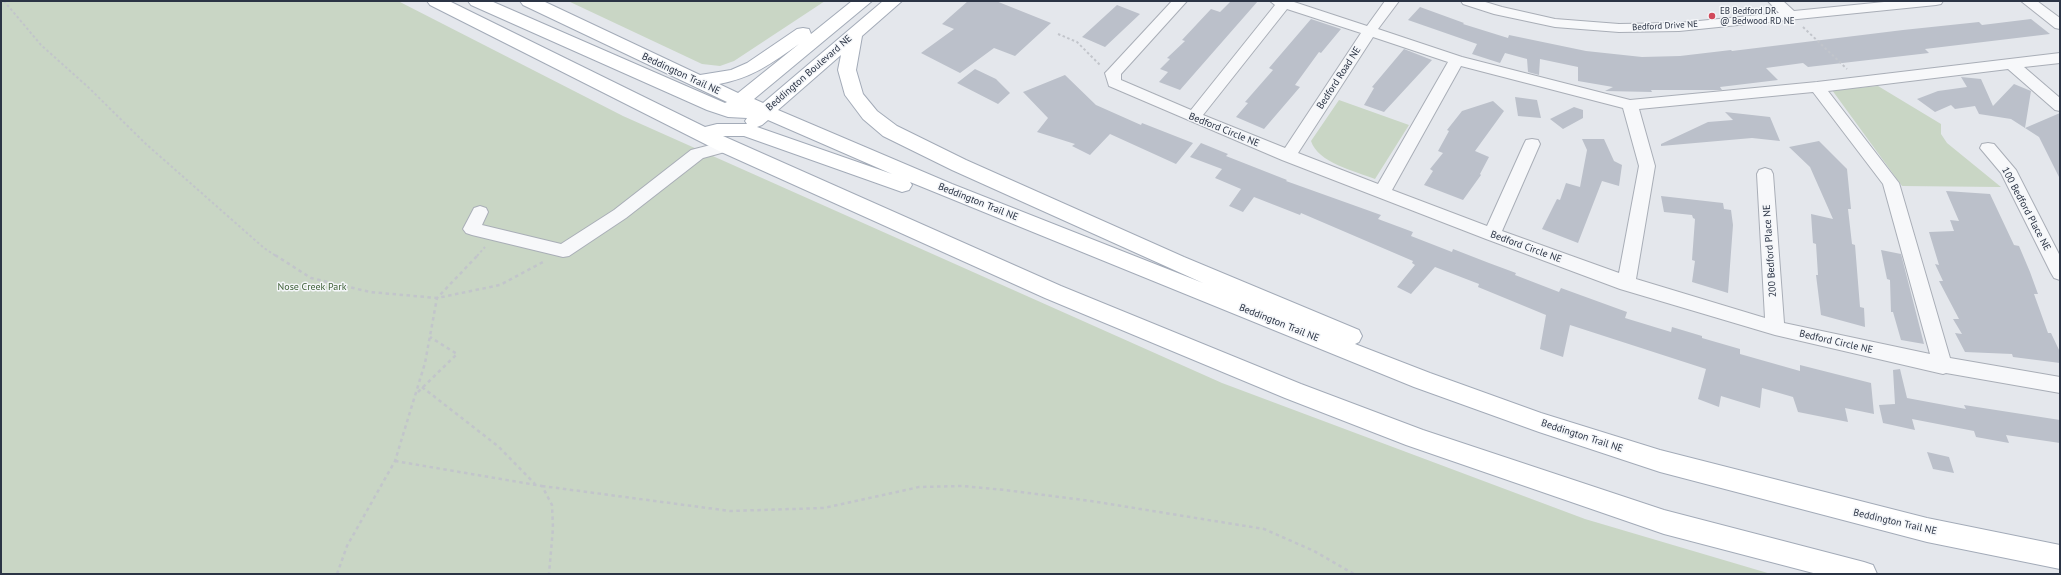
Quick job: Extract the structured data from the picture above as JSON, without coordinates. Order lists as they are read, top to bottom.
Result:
{
  "streets": {
    "main road": ["Beddington Boulevard NE", "Beddington Trail NE"],
    "street": [
      "Bedford Drive NE",
      "Bedford Road NE",
      "Bedford Circle NE",
      "100 Bedford Place NE",
      "200 Bedford Place NE"
    ]
  },
  "crossings": [
    ["Beddington Boulevard NE", "Beddington Trail NE"],
    ["Bedford Road NE", "Bedford Circle NE"],
    ["Bedford Circle NE", "200 Bedford Place NE"]
  ],
  "parks": ["Nose Creek Park"],
  "places": ["EB Bedford DR @ Bedwood RD NE"]
}
